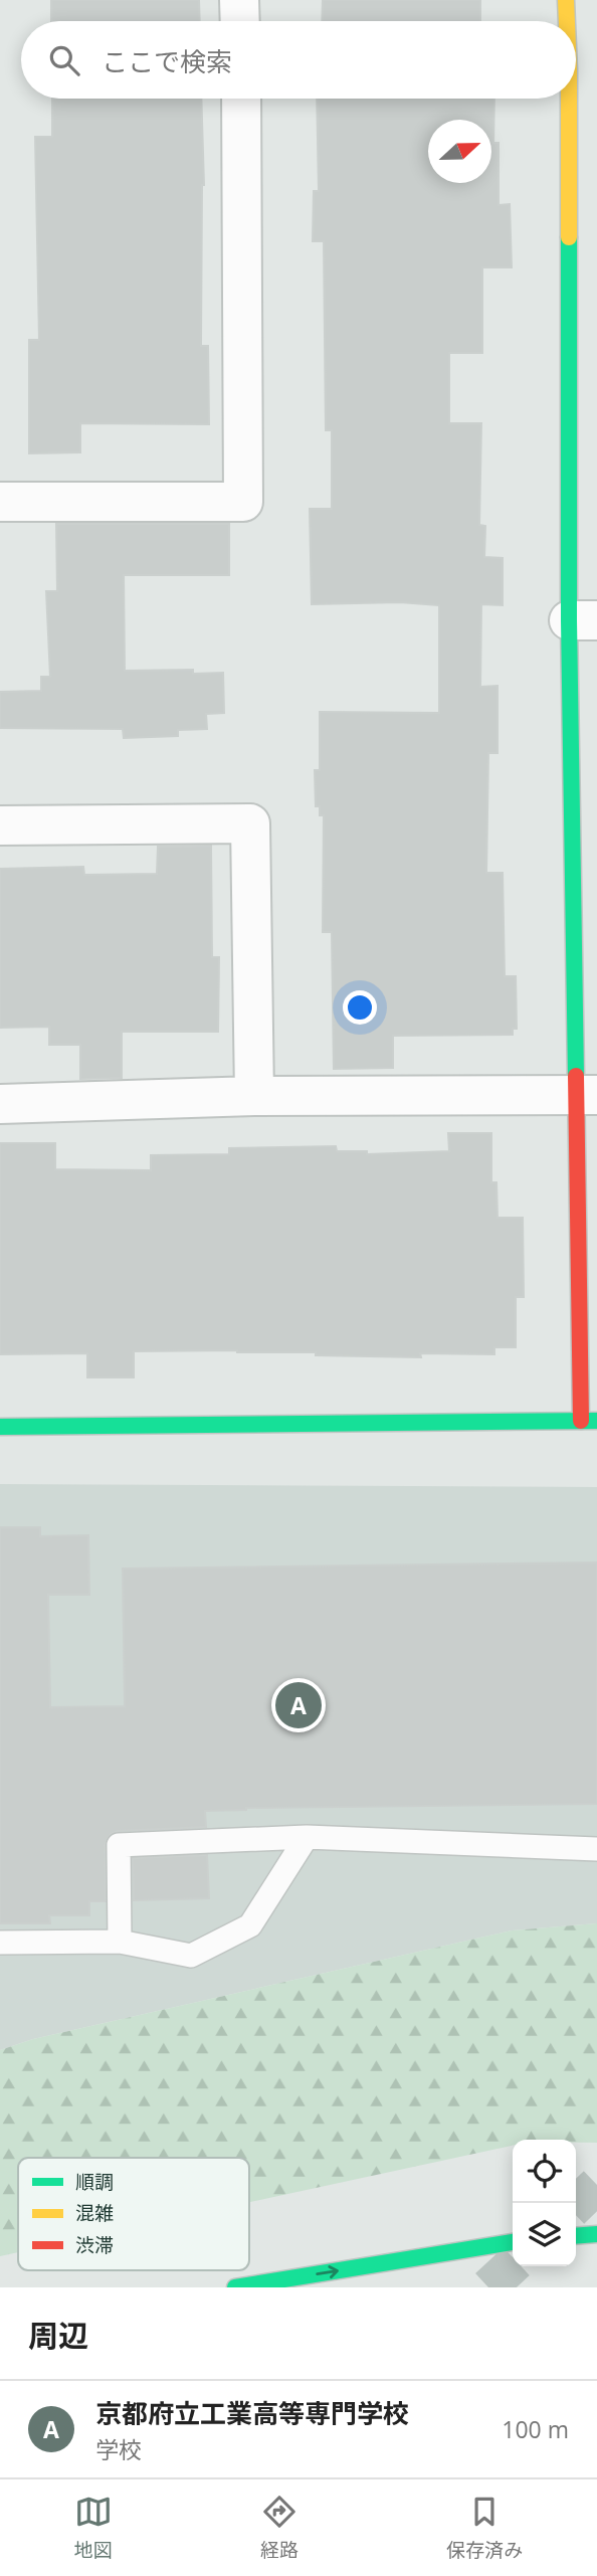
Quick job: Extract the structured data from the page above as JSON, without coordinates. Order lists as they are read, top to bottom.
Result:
{
  "legend": ["順調", "混雑", "渋滞"],
  "north": "right",
  "page": {
    "search": "ここで検索",
    "pins": "A",
    "heading": "周辺",
    "list": [
      {
        "mark": "A",
        "name": "京都府立工業高等専門学校",
        "note": "学校",
        "value": "100 m"
      }
    ],
    "nav": ["地図", "経路", "保存済み"]
  }
}
